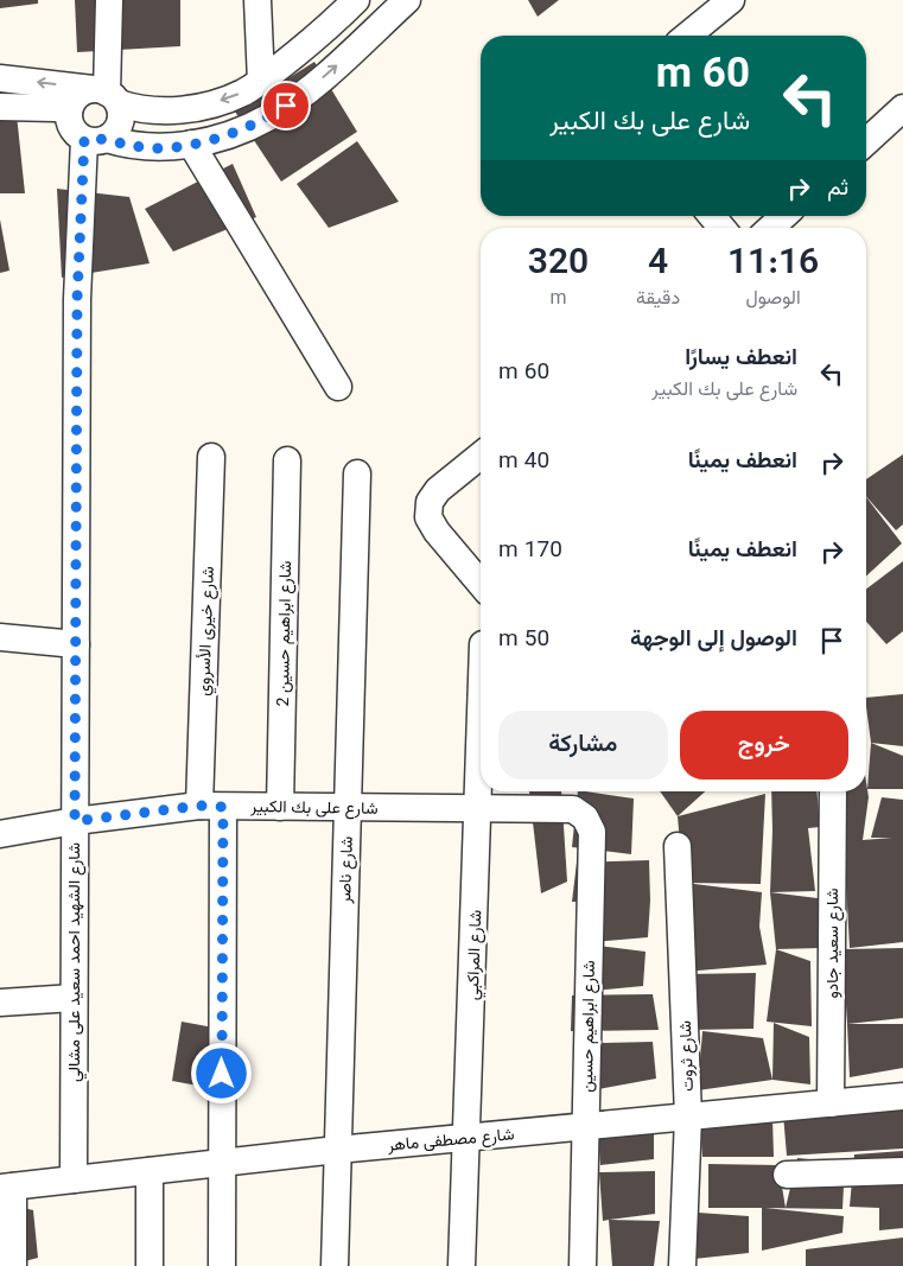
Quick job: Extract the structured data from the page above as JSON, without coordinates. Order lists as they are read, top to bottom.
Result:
{
  "streets": {
    "street": [
      "شارع خيرى الأسروي",
      "شارع ابراهيم حسين 2",
      "شارع على بك الكبير",
      "شارع ناصر",
      "شارع سعيد جادو",
      "شارع المراكبي",
      "شارع الشهيد احمد سعيد على مشالي",
      "شارع ابراهيم حسين",
      "شارع ثروت",
      "شارع مصطفى ماهر"
    ]
  },
  "crossings": [
    ["شارع خيرى الأسروي", "شارع على بك الكبير"],
    ["شارع خيرى الأسروي", "شارع مصطفى ماهر"],
    ["شارع ابراهيم حسين 2", "شارع على بك الكبير"],
    ["شارع على بك الكبير", "شارع ناصر"],
    ["شارع على بك الكبير", "شارع المراكبي"],
    ["شارع على بك الكبير", "شارع الشهيد احمد سعيد على مشالي"],
    ["شارع على بك الكبير", "شارع ابراهيم حسين"],
    ["شارع ناصر", "شارع مصطفى ماهر"],
    ["شارع سعيد جادو", "شارع مصطفى ماهر"],
    ["شارع المراكبي", "شارع مصطفى ماهر"],
    ["شارع الشهيد احمد سعيد على مشالي", "شارع مصطفى ماهر"],
    ["شارع ابراهيم حسين", "شارع مصطفى ماهر"],
    ["شارع ثروت", "شارع مصطفى ماهر"]
  ],
  "page": {
    "turn": ["60 m", "شارع على بك الكبير"],
    "then": "ثم",
    "eta": [
      "11:16",
      "الوصول",
      "4",
      "دقيقة",
      "320",
      "m"
    ],
    "list": [
      {
        "name": "انعطف يسارًا",
        "note": "شارع على بك الكبير",
        "value": "60 m"
      },
      {
        "name": "انعطف يمينًا",
        "value": "40 m"
      },
      {
        "name": "انعطف يمينًا",
        "value": "170 m"
      },
      {
        "name": "الوصول إلى الوجهة",
        "value": "50 m"
      }
    ],
    "buttons": ["خروج", "مشاركة"]
  }
}
